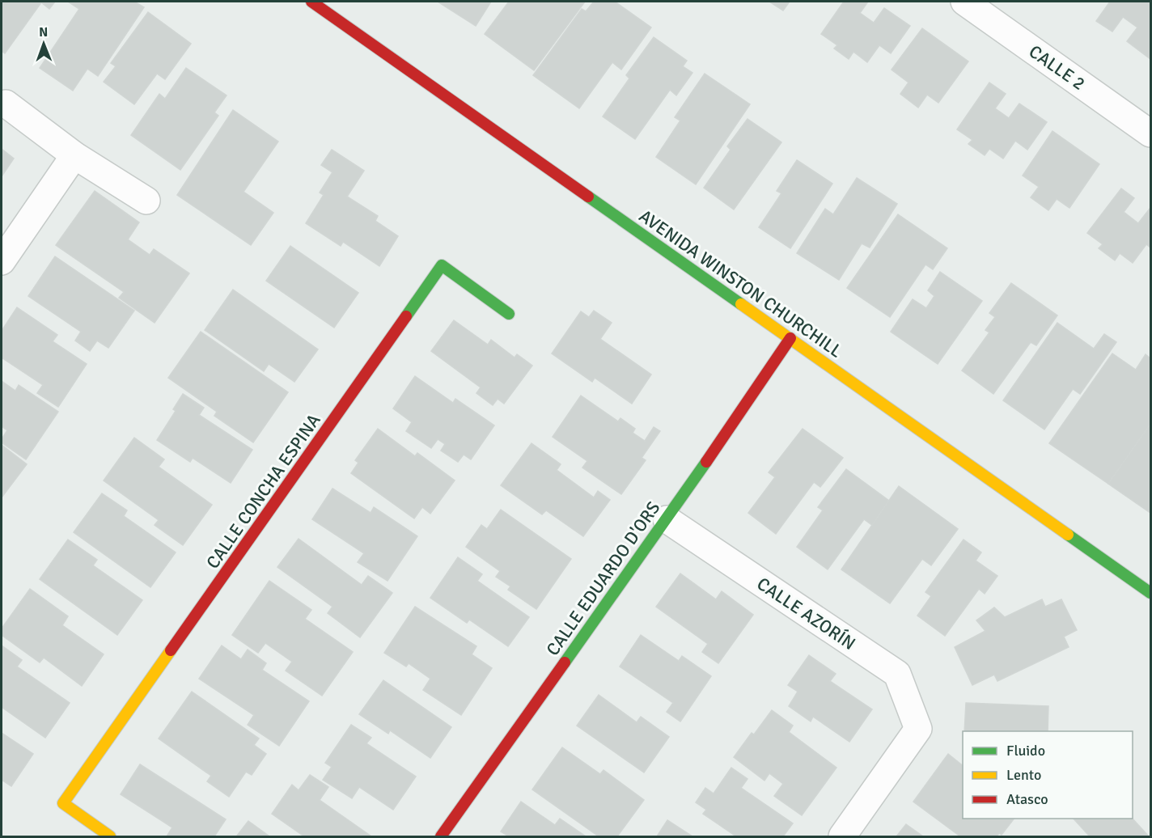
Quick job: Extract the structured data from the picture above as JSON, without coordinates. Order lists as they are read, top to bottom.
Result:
{
  "streets": {
    "street": [
      "CALLE 2",
      "AVENIDA WINSTON CHURCHILL",
      "CALLE CONCHA ESPINA",
      "CALLE EDUARDO D'ORS",
      "CALLE AZORÍN"
    ]
  },
  "crossings": [
    ["AVENIDA WINSTON CHURCHILL", "CALLE EDUARDO D'ORS"],
    ["CALLE EDUARDO D'ORS", "CALLE AZORÍN"]
  ],
  "legend": ["Fluido", "Lento", "Atasco"],
  "north": "top"
}
